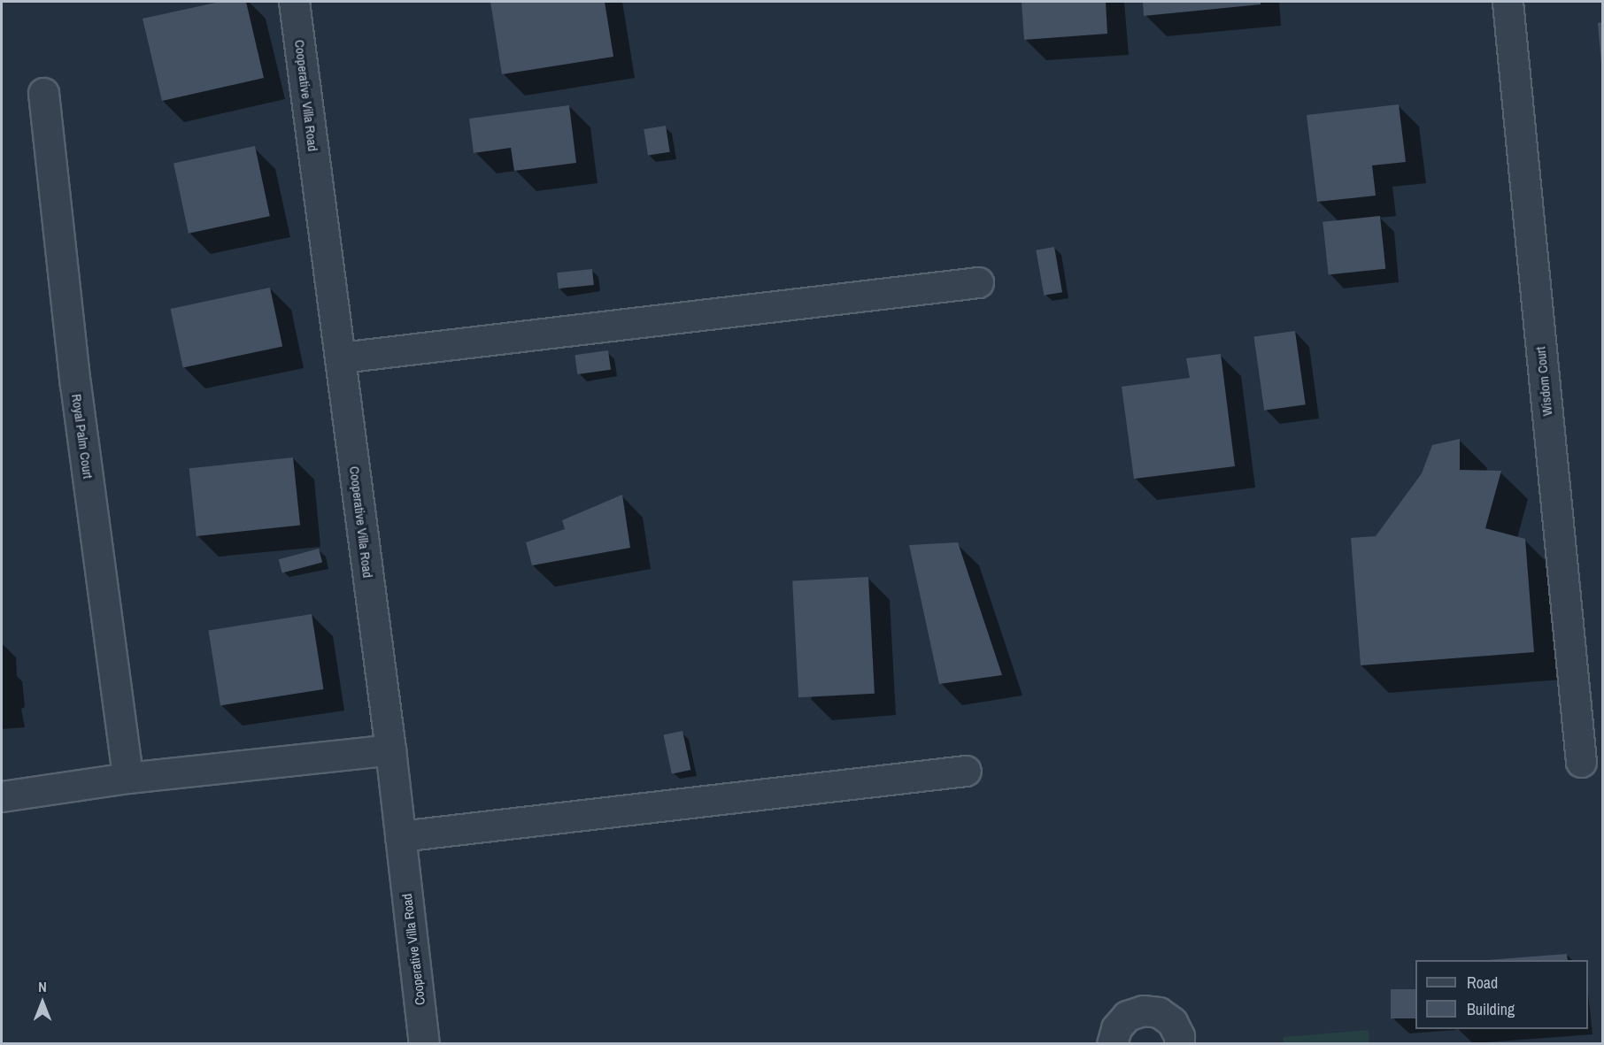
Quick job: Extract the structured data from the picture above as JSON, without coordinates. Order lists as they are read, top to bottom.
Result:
{
  "streets": {
    "street": ["Cooperative Villa Road", "Wisdom Court", "Royal Palm Court"]
  },
  "legend": ["Road", "Building"],
  "north": "top"
}
